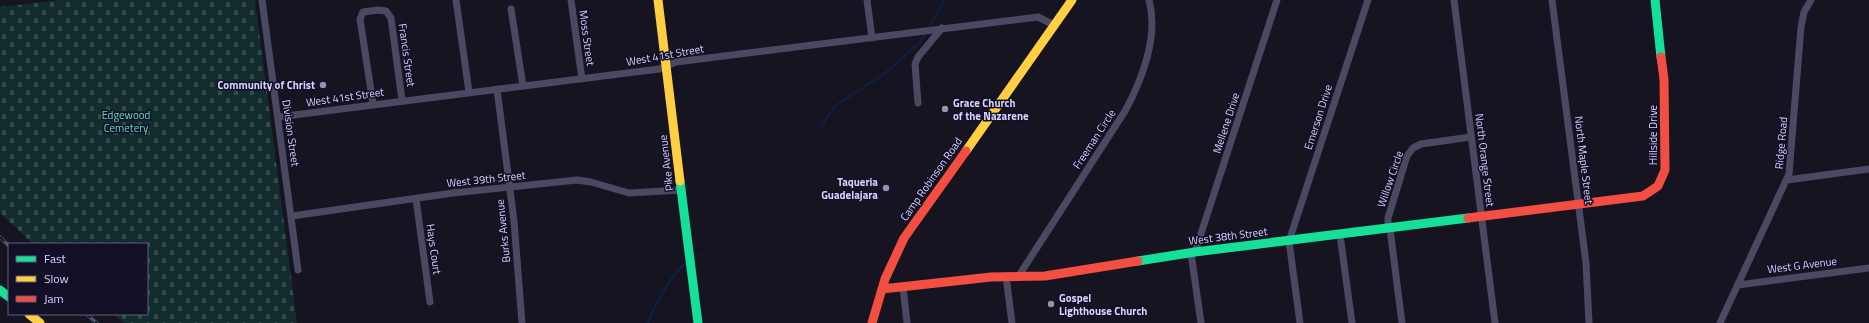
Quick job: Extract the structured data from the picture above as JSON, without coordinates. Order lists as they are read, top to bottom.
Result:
{
  "streets": {
    "street": [
      "Moss Street",
      "Francis Street",
      "West 41st Street",
      "Emerson Drive",
      "Mellene Drive",
      "Division Street",
      "Hillside Drive",
      "Freeman Circle",
      "Ridge Road",
      "North Orange Street",
      "North Maple Street",
      "Pike Avenue",
      "West 39th Street",
      "Camp Robinson Road",
      "Willow Circle",
      "Burks Avenue",
      "West 38th Street",
      "Hays Court",
      "West G Avenue"
    ]
  },
  "crossings": [
    ["Moss Street", "West 41st Street"],
    ["Francis Street", "West 41st Street"],
    ["West 41st Street", "Division Street"],
    ["West 41st Street", "Pike Avenue"],
    ["West 41st Street", "Camp Robinson Road"],
    ["West 41st Street", "Burks Avenue"],
    ["Emerson Drive", "West 38th Street"],
    ["Mellene Drive", "West 38th Street"],
    ["Division Street", "West 39th Street"],
    ["Hillside Drive", "North Maple Street"],
    ["Hillside Drive", "West 38th Street"],
    ["Freeman Circle", "West 38th Street"],
    ["Ridge Road", "West G Avenue"],
    ["North Orange Street", "Willow Circle"],
    ["North Orange Street", "West 38th Street"],
    ["North Maple Street", "West 38th Street"],
    ["Pike Avenue", "West 39th Street"],
    ["West 39th Street", "Burks Avenue"],
    ["West 39th Street", "Hays Court"],
    ["Camp Robinson Road", "West 38th Street"],
    ["Willow Circle", "West 38th Street"]
  ],
  "parks": ["Edgewood Cemetery"],
  "places": [
    "Community of Christ",
    "Grace Church of the Nazarene",
    "Taqueria Guadelajara",
    "Gospel Lighthouse Church"
  ],
  "legend": ["Fast", "Slow", "Jam"]
}
